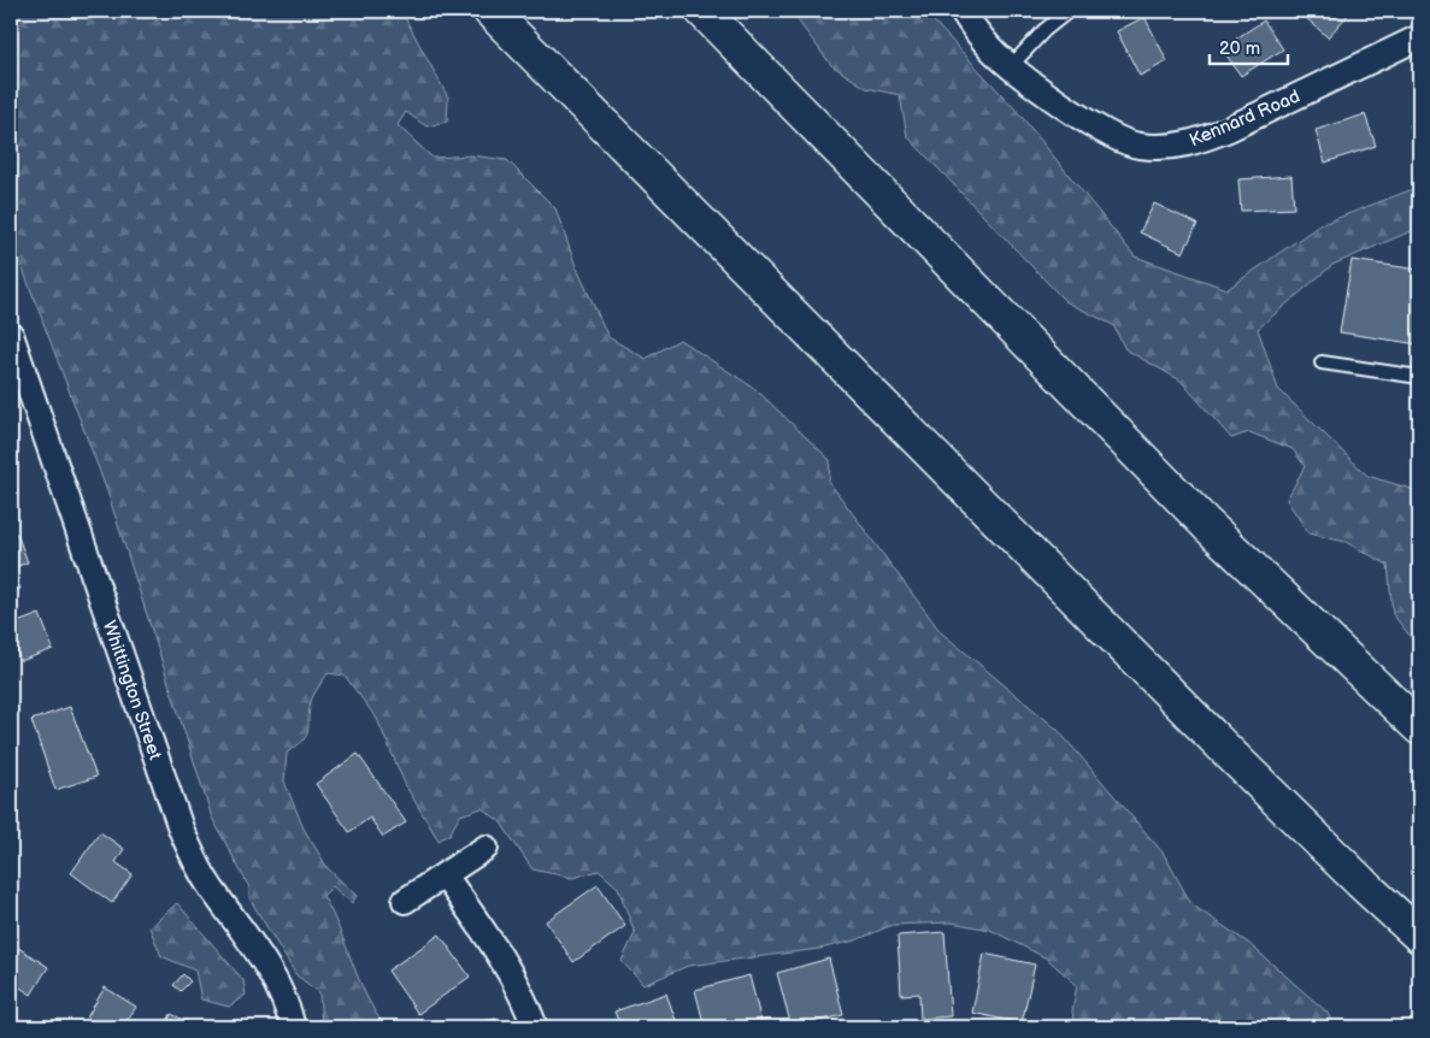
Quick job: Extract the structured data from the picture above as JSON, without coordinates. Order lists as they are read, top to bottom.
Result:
{
  "streets": {
    "street": ["Kennard Road", "Whittington Street"]
  },
  "scale_bar": "20 m"
}
